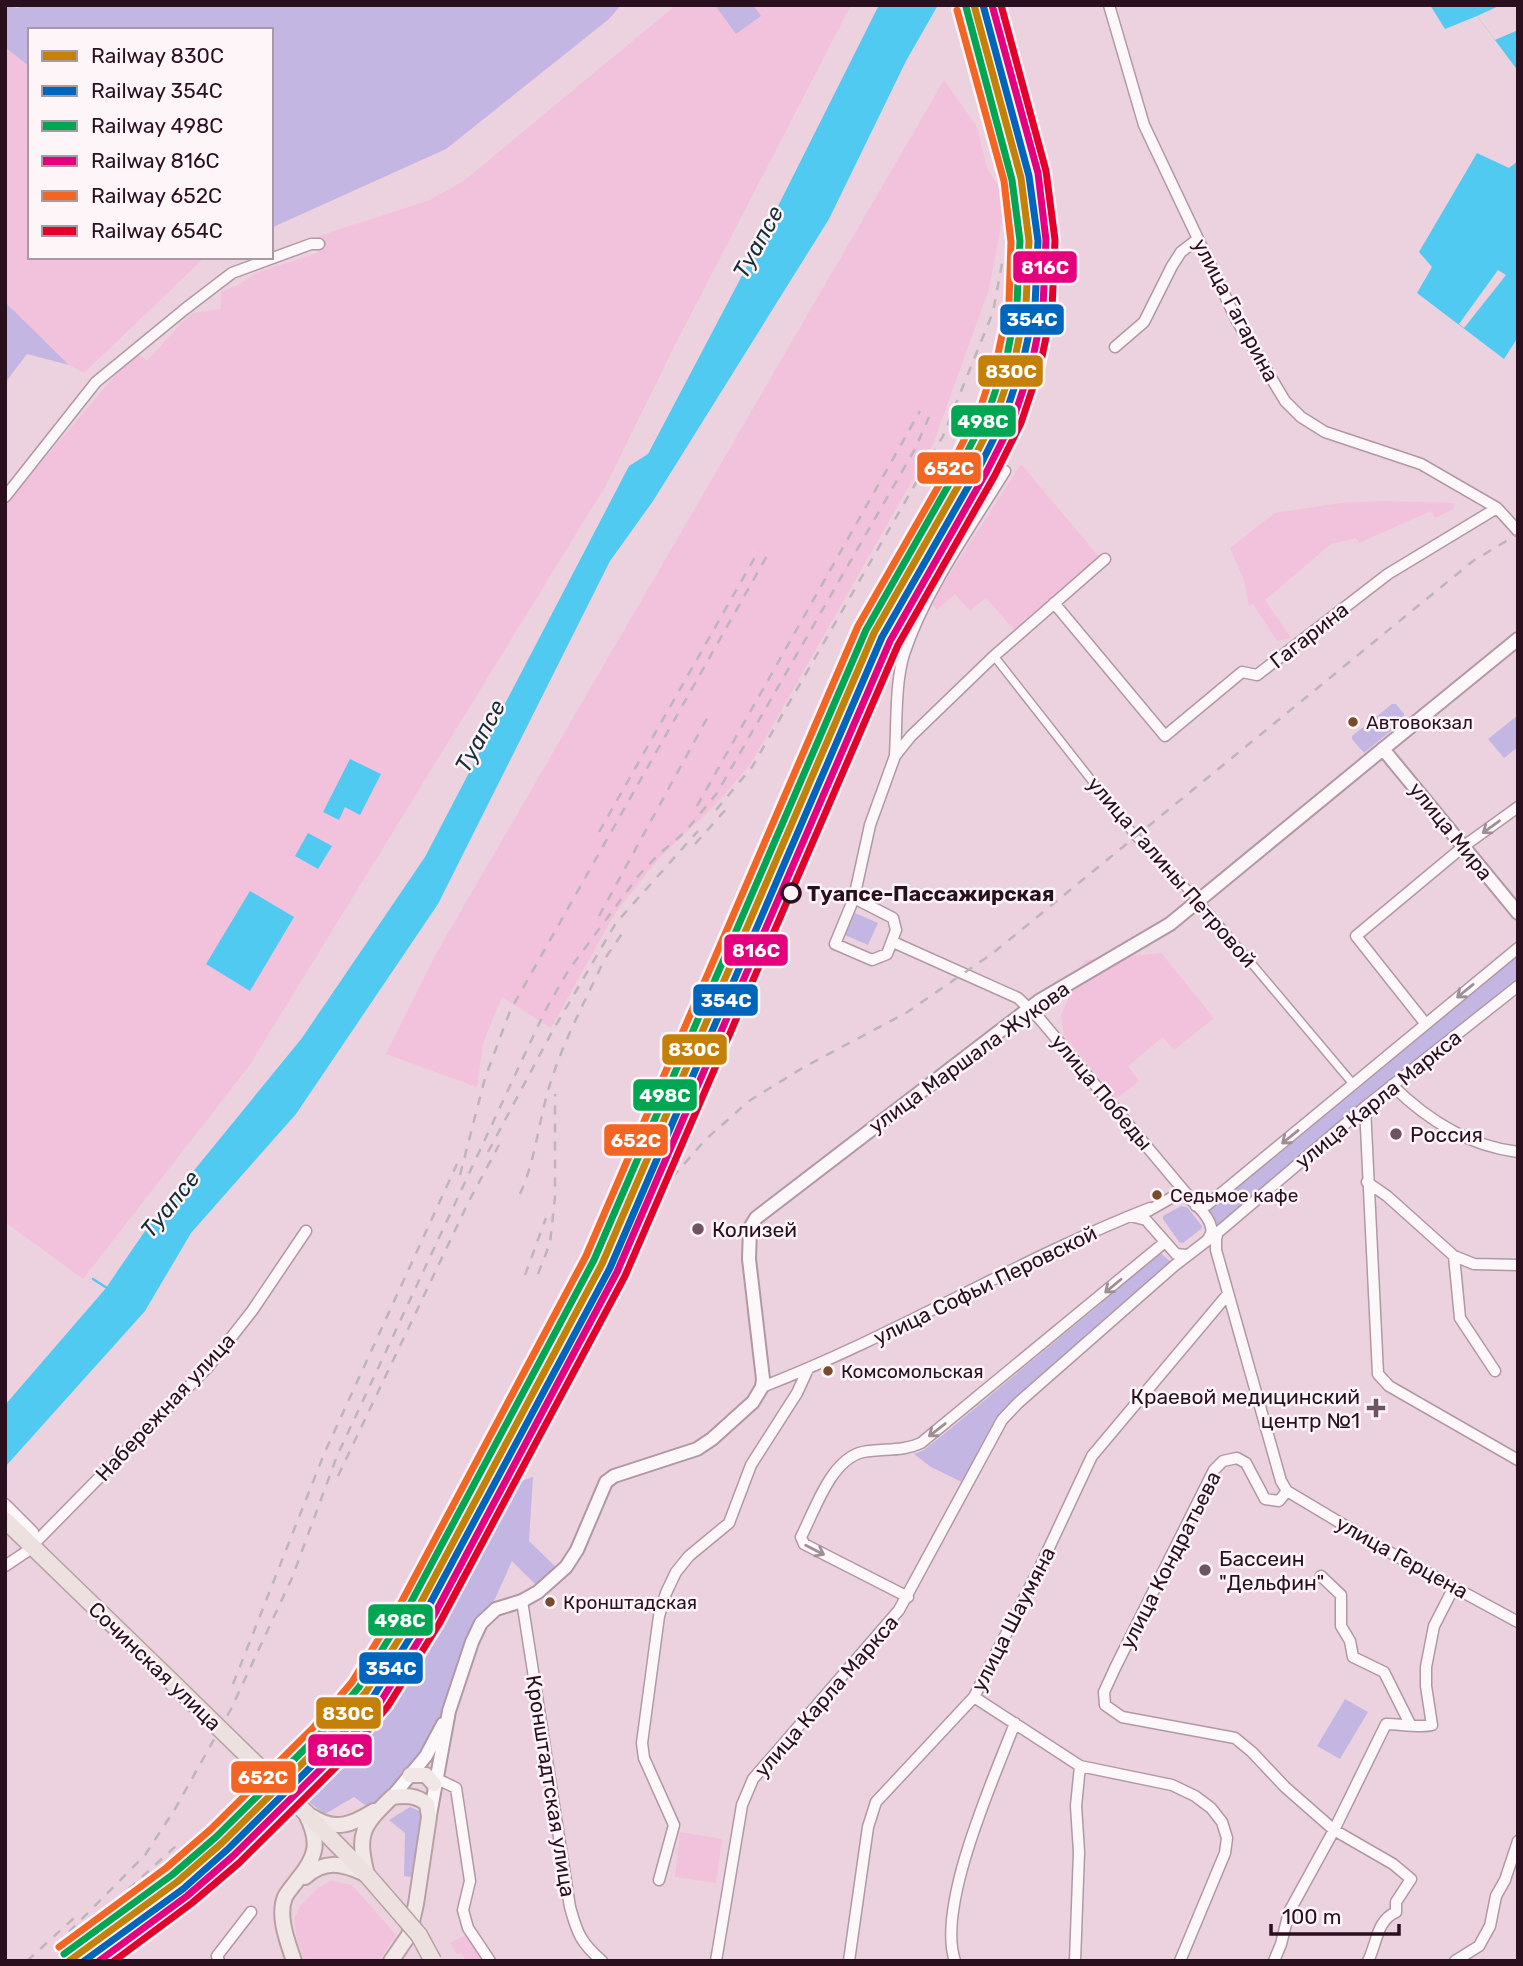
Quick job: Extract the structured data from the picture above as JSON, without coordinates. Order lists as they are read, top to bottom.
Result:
{
  "streets": {
    "highway": ["Сочинская улица"],
    "main road": ["улица Мира", "улица Маршала Жукова"],
    "street": [
      "улица Гагарина",
      "Гагарина",
      "улица Галины Петровой",
      "улица Победы",
      "улица Карла Маркса",
      "улица Софьи Перовской",
      "Набережная улица",
      "улица Герцена",
      "улица Кондратьева",
      "улица Шаумяна",
      "Кронштадтская улица"
    ]
  },
  "crossings": [
    ["улица Гагарина", "Гагарина"],
    ["улица Мира", "улица Маршала Жукова"],
    ["улица Галины Петровой", "улица Маршала Жукова"],
    ["улица Галины Петровой", "улица Карла Маркса"],
    ["улица Маршала Жукова", "улица Победы"],
    ["улица Маршала Жукова", "улица Софьи Перовской"],
    ["улица Победы", "улица Софьи Перовской"],
    ["Набережная улица", "Сочинская улица"],
    ["улица Герцена", "улица Кондратьева"]
  ],
  "water": ["Туапсе"],
  "places": {
    "other": [
      "Автовокзал",
      "Туапсе-Пассажирская",
      "Россия",
      "Седьмое кафе",
      "Колизей",
      "Комсомольская",
      "Бассеин \"Дельфин\"",
      "Кронштадская"
    ],
    "health": ["Краевой медицинский центр №1"]
  },
  "lines": [
    "rail line 830С",
    "rail line 354С",
    "rail line 816С",
    "rail line 654С",
    "rail line 498С",
    "rail line 652С"
  ],
  "legend": [
    "Railway 830С",
    "Railway 354С",
    "Railway 498С",
    "Railway 816С",
    "Railway 652С",
    "Railway 654С"
  ],
  "scale_bar": "100 m"
}
